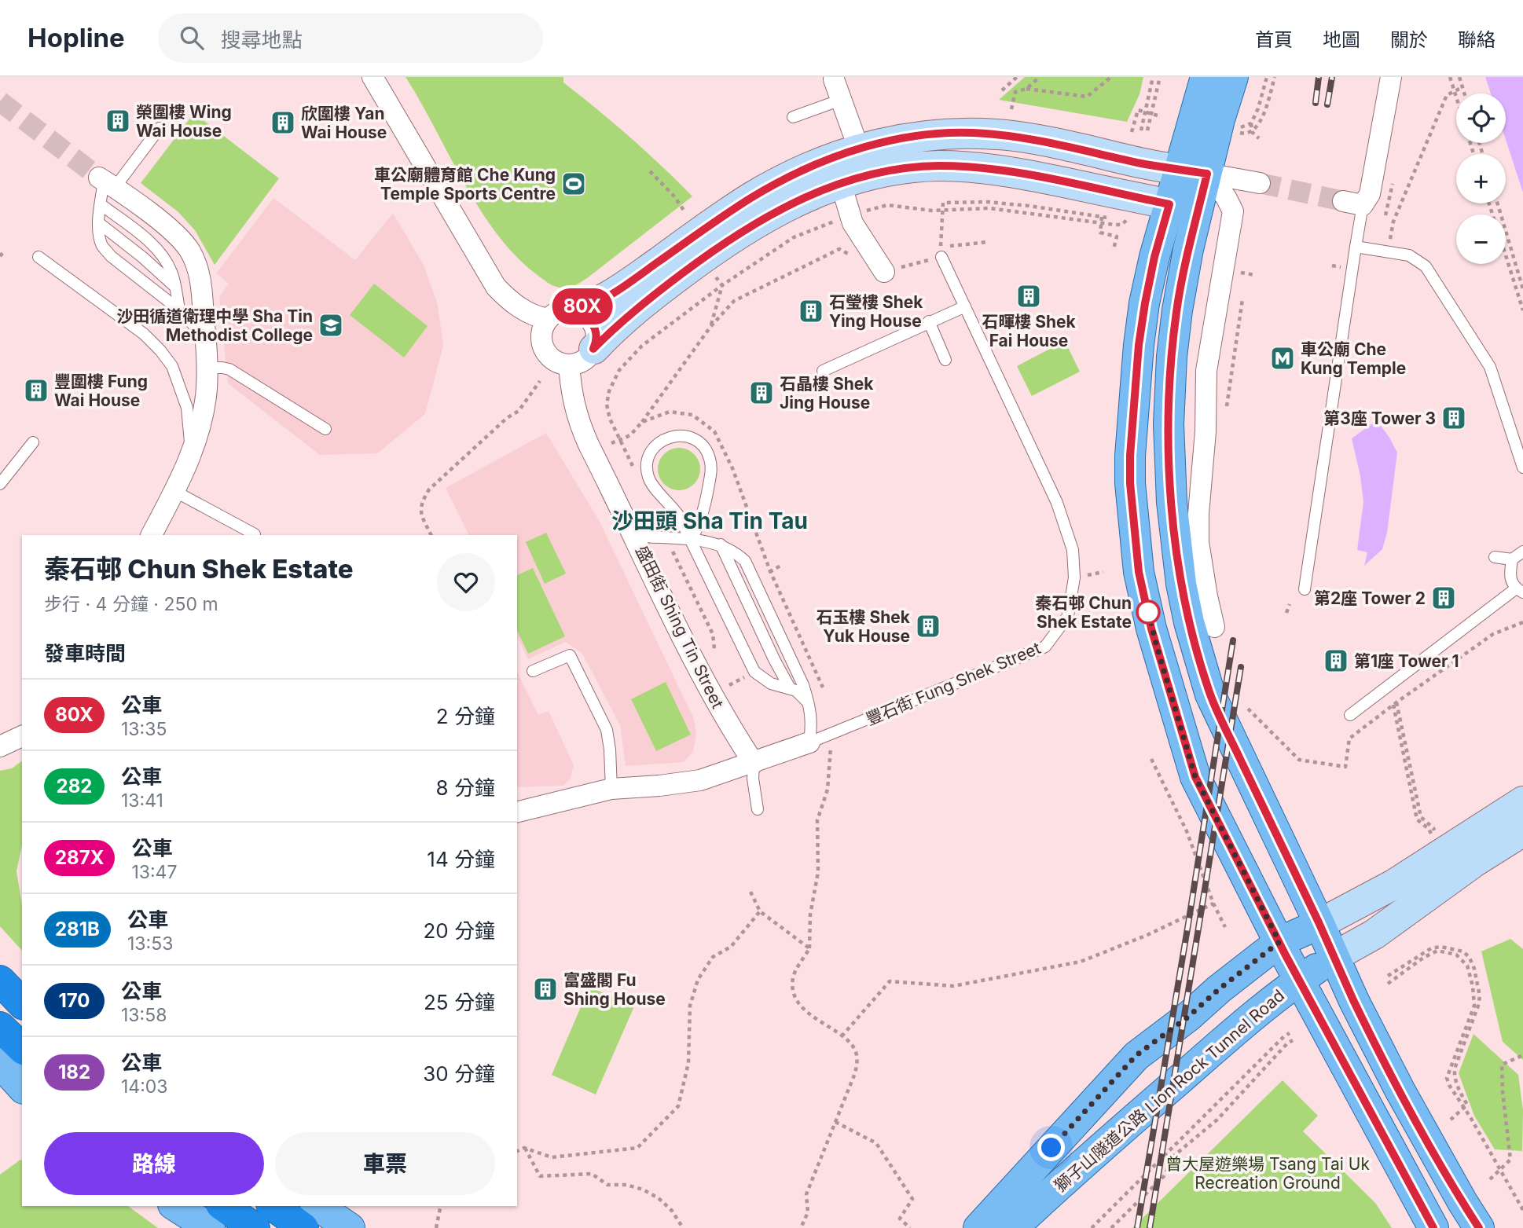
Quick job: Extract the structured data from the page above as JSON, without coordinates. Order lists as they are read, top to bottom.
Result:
{
  "streets": {
    "main road": ["獅子山隧道公路 Lion Rock Tunnel Road"],
    "street": ["盛田街 Shing Tin Street", "豐石街 Fung Shek Street"]
  },
  "crossings": [
    ["盛田街 Shing Tin Street", "豐石街 Fung Shek Street"]
  ],
  "districts": ["沙田頭 Sha Tin Tau"],
  "parks": ["曾大屋遊樂場 Tsang Tai Uk Recreation Ground"],
  "places": {
    "building": [
      "榮圍樓 Wing Wai House",
      "欣圍樓 Yan Wai House",
      "石暉樓 Shek Fai House",
      "石瑩樓 Shek Ying House",
      "豐圍樓 Fung Wai House",
      "石晶樓 Shek Jing House",
      "第3座 Tower 3",
      "第2座 Tower 2",
      "石玉樓 Shek Yuk House",
      "第1座 Tower 1",
      "富盛閣 Fu Shing House"
    ],
    "sports": ["車公廟體育館 Che Kung Temple Sports Centre"],
    "school or university": ["沙田循道衛理中學 Sha Tin Methodist College"],
    "metro station": ["車公廟 Che Kung Temple"],
    "other": ["秦石邨 Chun Shek Estate"]
  },
  "lines": ["bus line 80X"],
  "page": {
    "header": "Hopline",
    "search": "搜尋地點",
    "nav": [
      "首頁",
      "地圖",
      "關於",
      "聯絡"
    ],
    "on_map": "80X",
    "map_buttons": ["+", "−"],
    "heading": [
      ["秦石邨 Chun Shek Estate", "步行 · 4 分鐘 · 250 m"],
      "發車時間"
    ],
    "list": [
      {
        "mark": "80X",
        "name": "公車",
        "note": "13:35",
        "value": "2 分鐘"
      },
      {
        "mark": "282",
        "name": "公車",
        "note": "13:41",
        "value": "8 分鐘"
      },
      {
        "mark": "287X",
        "name": "公車",
        "note": "13:47",
        "value": "14 分鐘"
      },
      {
        "mark": "281B",
        "name": "公車",
        "note": "13:53",
        "value": "20 分鐘"
      },
      {
        "mark": "170",
        "name": "公車",
        "note": "13:58",
        "value": "25 分鐘"
      },
      {
        "mark": "182",
        "name": "公車",
        "note": "14:03",
        "value": "30 分鐘"
      }
    ],
    "buttons": ["路線", "車票"]
  }
}
